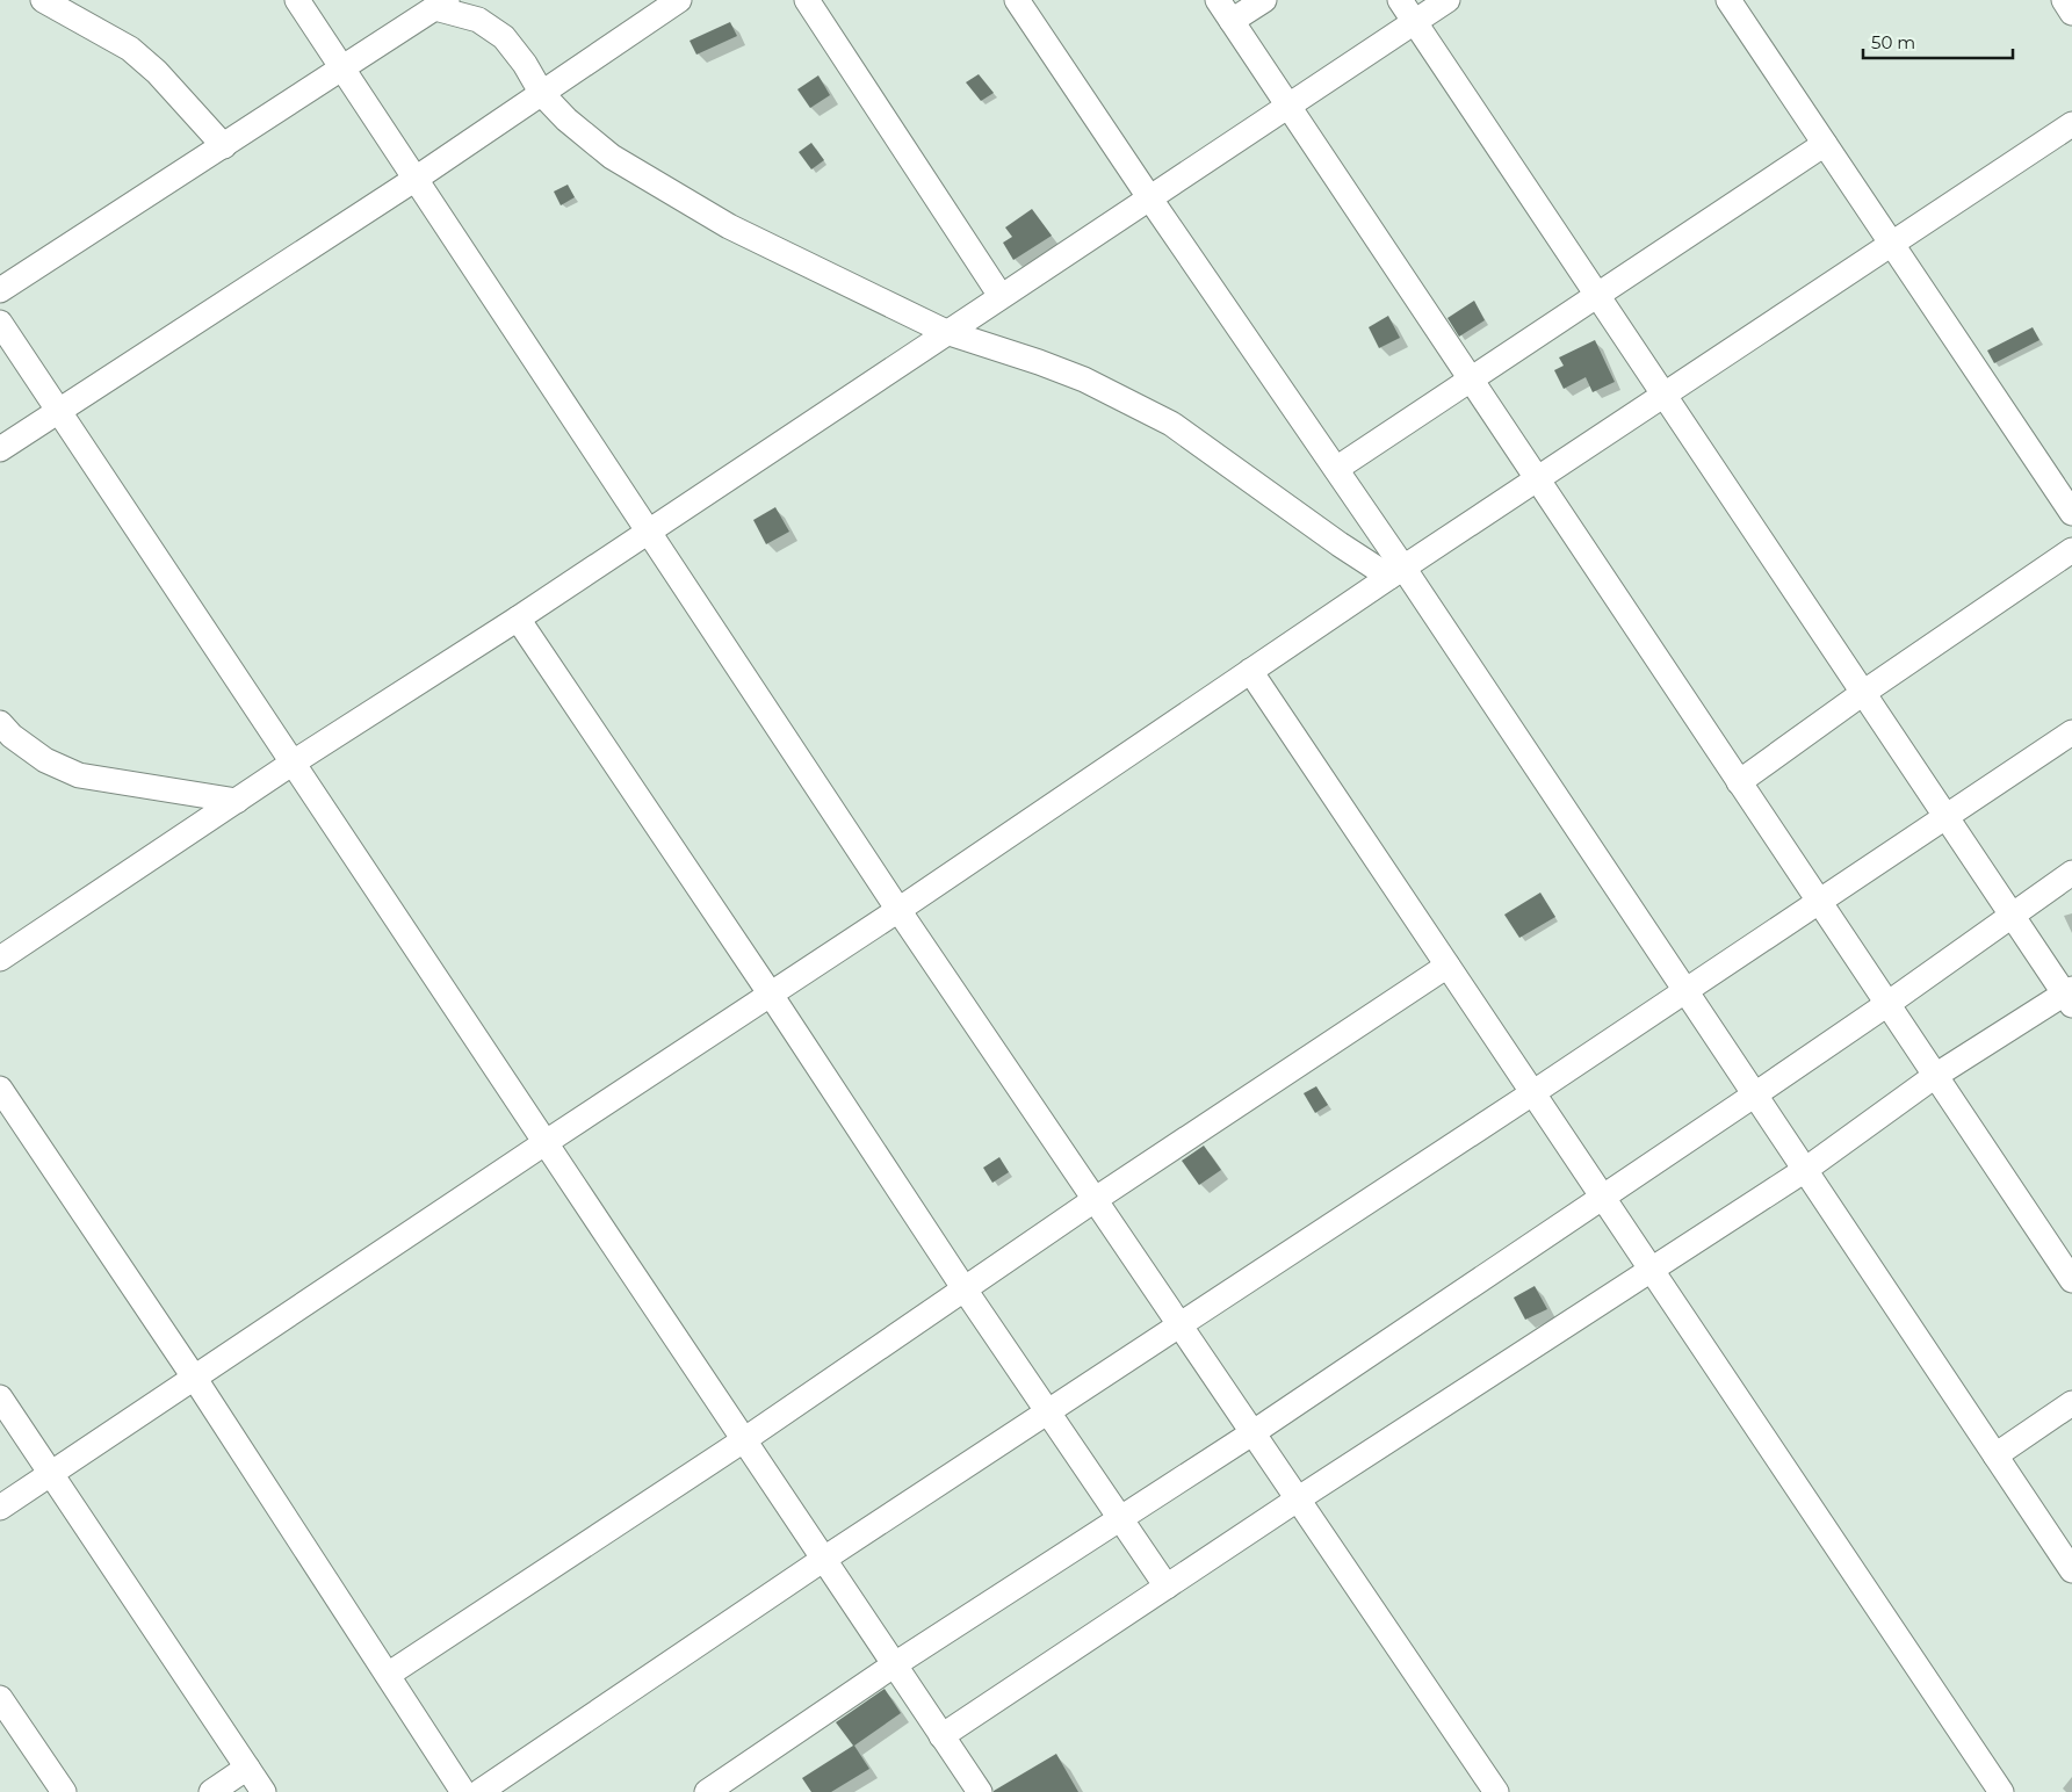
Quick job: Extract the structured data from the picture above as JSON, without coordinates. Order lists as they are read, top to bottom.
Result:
{
  "scale_bar": "50 m"
}
